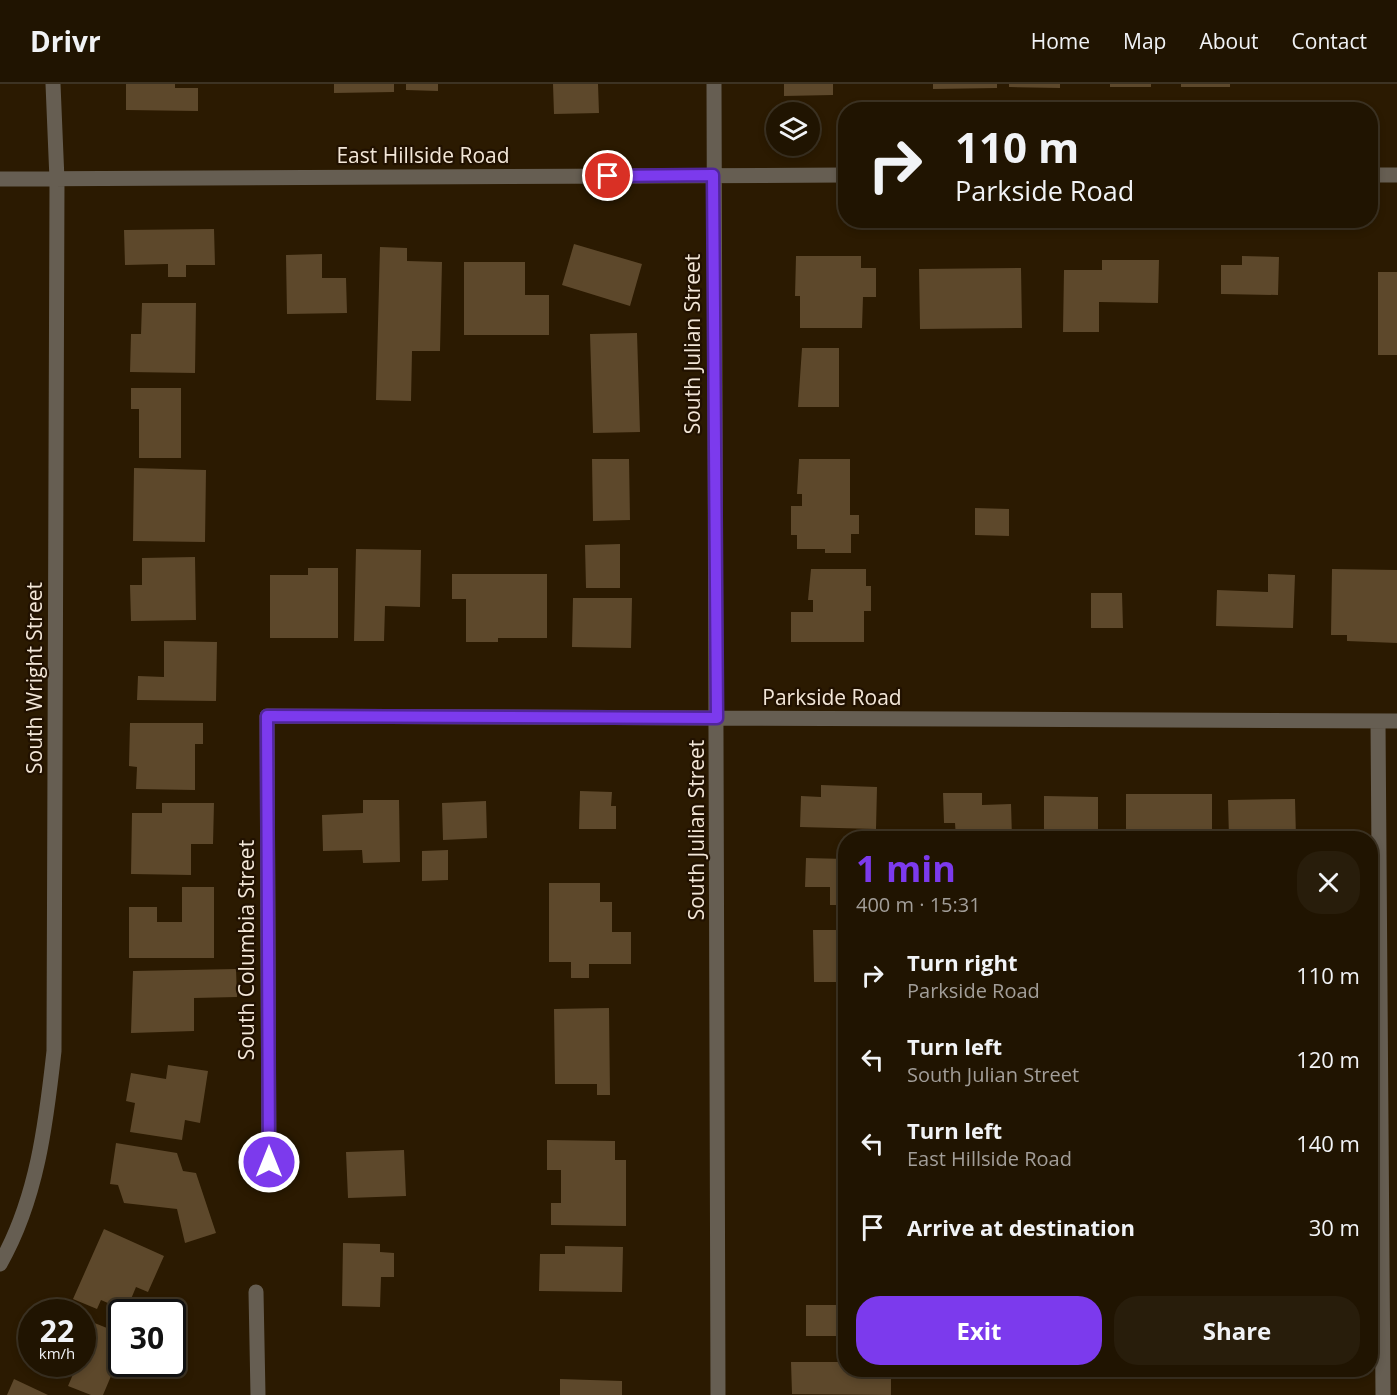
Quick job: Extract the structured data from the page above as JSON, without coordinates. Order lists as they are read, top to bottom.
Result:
{
  "streets": {
    "street": [
      "East Hillside Road",
      "South Julian Street",
      "South Wright Street",
      "Parkside Road",
      "South Columbia Street"
    ]
  },
  "crossings": [
    ["East Hillside Road", "South Julian Street"],
    ["East Hillside Road", "South Wright Street"],
    ["South Julian Street", "Parkside Road"],
    ["Parkside Road", "South Columbia Street"]
  ],
  "page": {
    "header": "Drivr",
    "nav": [
      "Home",
      "Map",
      "About",
      "Contact"
    ],
    "turn": ["110 m", "Parkside Road"],
    "heading": ["1 min", "400 m · 15:31"],
    "list": [
      {
        "name": "Turn right",
        "note": "Parkside Road",
        "value": "110 m"
      },
      {
        "name": "Turn left",
        "note": "South Julian Street",
        "value": "120 m"
      },
      {
        "name": "Turn left",
        "note": "East Hillside Road",
        "value": "140 m"
      },
      {
        "name": "Arrive at destination",
        "value": "30 m"
      }
    ],
    "buttons": ["Exit", "Share"],
    "speed": "22 km/h",
    "limit": "30"
  }
}
